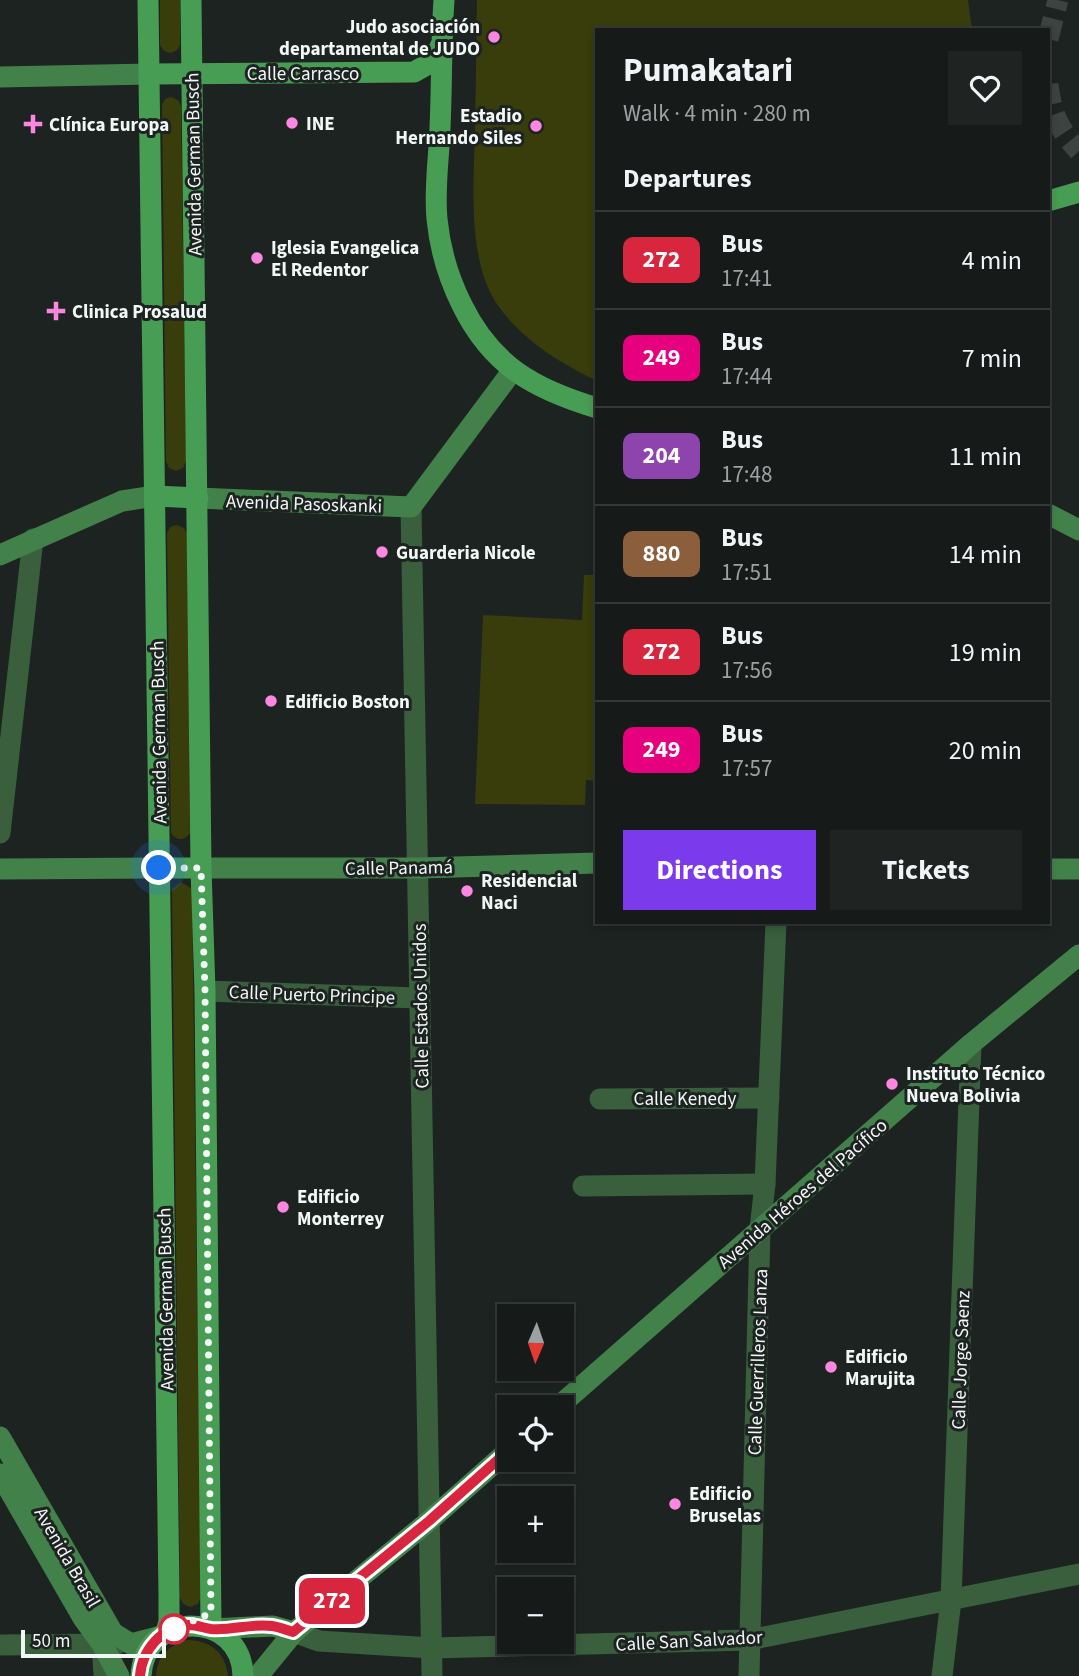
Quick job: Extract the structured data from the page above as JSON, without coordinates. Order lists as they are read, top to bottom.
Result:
{
  "streets": {
    "main road": [
      "Calle Carrasco",
      "Avenida German Busch",
      "Avenida Pasoskanki",
      "Calle Panamá",
      "Avenida Héroes del Pacífico",
      "Avenida Brasil"
    ],
    "street": [
      "Calle Puerto Principe",
      "Calle Estados Unidos",
      "Calle Kenedy",
      "Calle Jorge Saenz",
      "Calle Guerrilleros Lanza",
      "Calle San Salvador"
    ]
  },
  "crossings": [
    ["Calle Carrasco", "Avenida German Busch"],
    ["Avenida German Busch", "Avenida Pasoskanki"],
    ["Avenida German Busch", "Calle Panamá"],
    ["Avenida German Busch", "Calle Puerto Principe"],
    ["Avenida Pasoskanki", "Calle Estados Unidos"],
    ["Calle Panamá", "Calle Estados Unidos"],
    ["Calle Puerto Principe", "Calle Estados Unidos"],
    ["Calle Estados Unidos", "Calle San Salvador"],
    ["Calle Kenedy", "Calle Guerrilleros Lanza"],
    ["Avenida Héroes del Pacífico", "Calle Jorge Saenz"],
    ["Avenida Héroes del Pacífico", "Calle Guerrilleros Lanza"],
    ["Calle Jorge Saenz", "Calle San Salvador"],
    ["Calle Guerrilleros Lanza", "Calle San Salvador"]
  ],
  "places": {
    "other": [
      "Judo asociación departamental de JUDO",
      "INE",
      "Estadio Hernando Siles",
      "Iglesia Evangelica El Redentor",
      "Guarderia Nicole",
      "Edificio Boston",
      "Residencial Naci",
      "Instituto Técnico Nueva Bolivia",
      "Edificio Monterrey",
      "Edificio Marujita",
      "Edificio Bruselas"
    ],
    "health": ["Clínica Europa", "Clinica Prosalud"]
  },
  "lines": ["bus line 272"],
  "scale_bar": "50 m",
  "north": "bottom",
  "page": {
    "on_map": "272",
    "heading": [
      ["Pumakatari", "Walk · 4 min · 280 m"],
      "Departures"
    ],
    "list": [
      {
        "mark": "272",
        "name": "Bus",
        "note": "17:41",
        "value": "4 min"
      },
      {
        "mark": "249",
        "name": "Bus",
        "note": "17:44",
        "value": "7 min"
      },
      {
        "mark": "204",
        "name": "Bus",
        "note": "17:48",
        "value": "11 min"
      },
      {
        "mark": "880",
        "name": "Bus",
        "note": "17:51",
        "value": "14 min"
      },
      {
        "mark": "272",
        "name": "Bus",
        "note": "17:56",
        "value": "19 min"
      },
      {
        "mark": "249",
        "name": "Bus",
        "note": "17:57",
        "value": "20 min"
      }
    ],
    "buttons": ["Directions", "Tickets"],
    "map_buttons": ["+", "−"],
    "scale": "50 m"
  }
}
